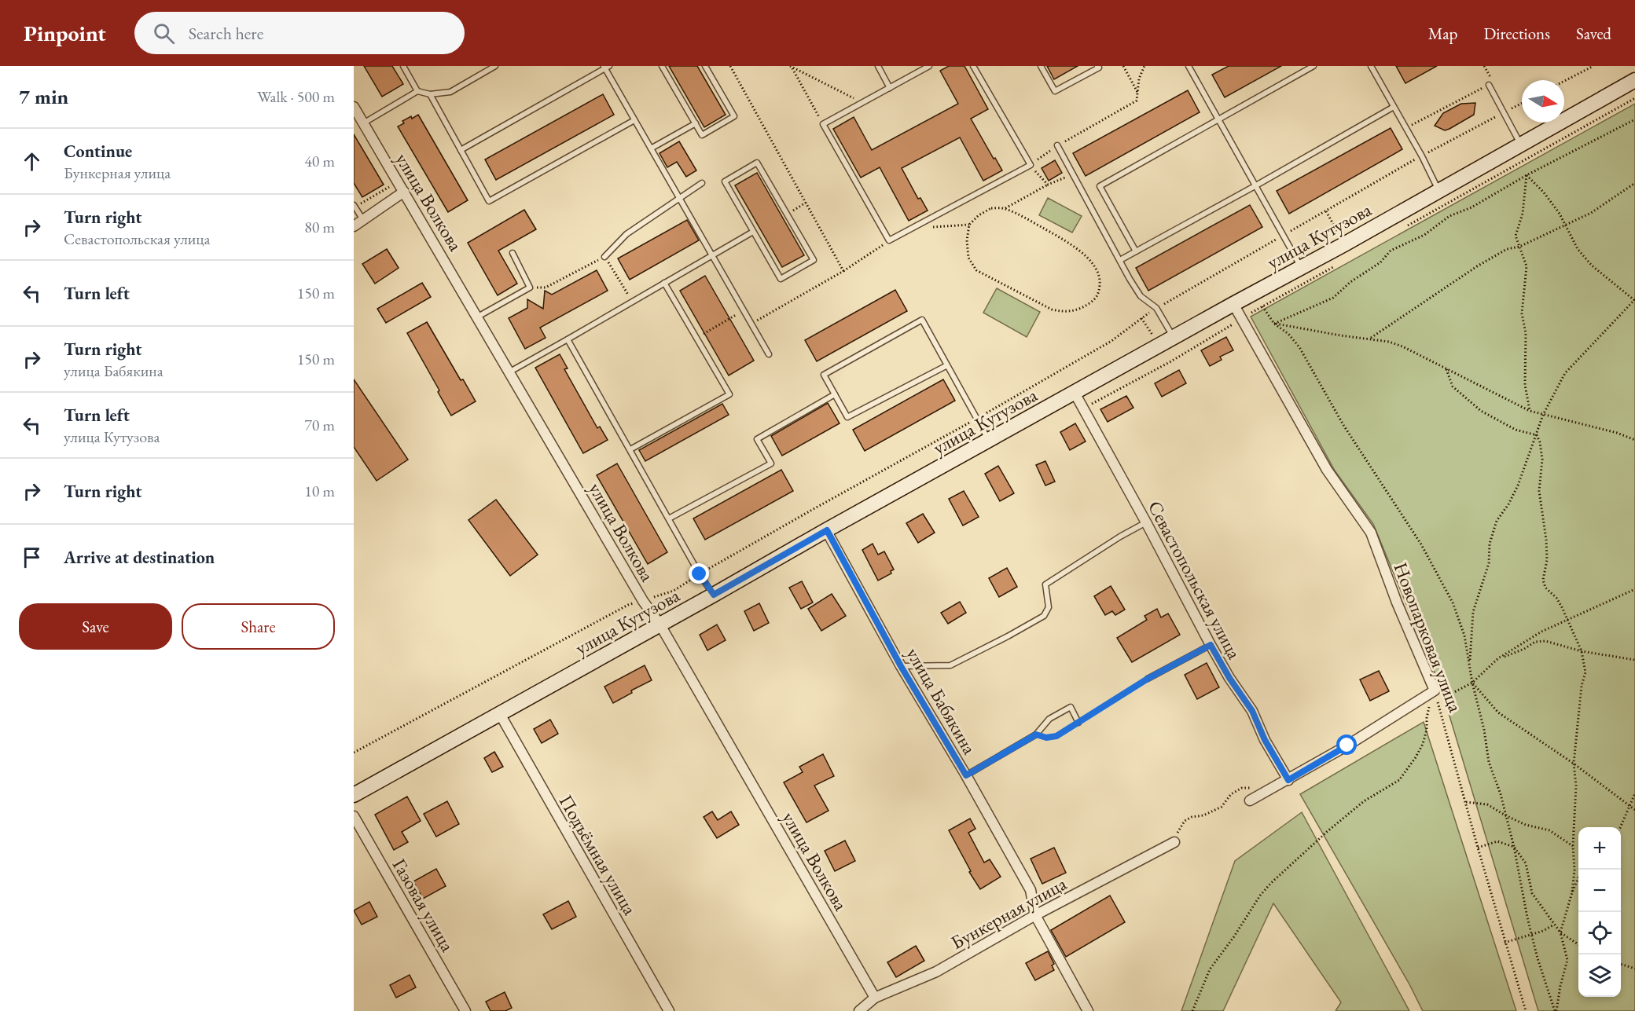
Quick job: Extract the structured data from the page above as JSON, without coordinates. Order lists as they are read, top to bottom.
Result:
{
  "streets": {
    "main road": ["улица Кутузова"],
    "street": [
      "улица Волкова",
      "Севастопольская улица",
      "Новопарковая улица",
      "улица Бабякина",
      "Подъёмная улица",
      "Газовая улица",
      "Бункерная улица"
    ]
  },
  "crossings": [
    ["улица Волкова", "улица Кутузова"],
    ["улица Волкова", "Бункерная улица"],
    ["улица Кутузова", "Севастопольская улица"],
    ["улица Кутузова", "Новопарковая улица"],
    ["улица Кутузова", "улица Бабякина"],
    ["улица Кутузова", "Подъёмная улица"],
    ["улица Бабякина", "Бункерная улица"]
  ],
  "north": "right",
  "page": {
    "header": "Pinpoint",
    "search": "Search here",
    "nav": ["Map", "Directions", "Saved"],
    "heading": ["7 min", "Walk · 500 m"],
    "list": [
      ["Continue", "Бункерная улица", "40 m"],
      ["Turn right", "Севастопольская улица", "80 m"],
      ["Turn left", "150 m"],
      ["Turn right", "улица Бабякина", "150 m"],
      ["Turn left", "улица Кутузова", "70 m"],
      ["Turn right", "10 m"],
      "Arrive at destination"
    ],
    "buttons": ["Save", "Share"],
    "map_buttons": ["+", "−"]
  }
}
